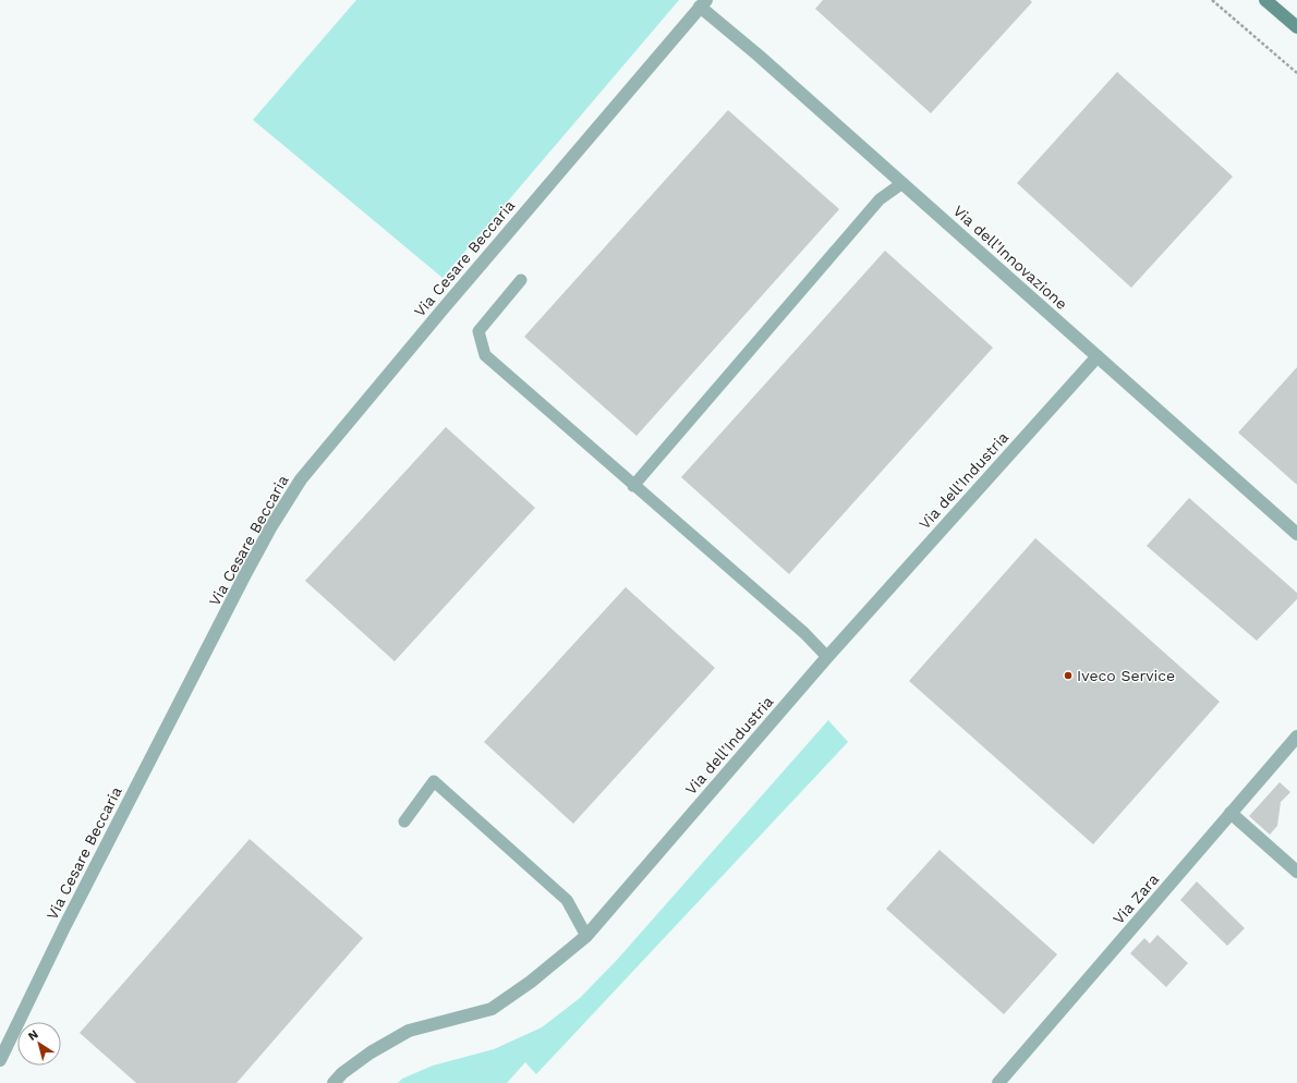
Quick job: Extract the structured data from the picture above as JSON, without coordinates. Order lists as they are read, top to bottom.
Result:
{
  "streets": {
    "street": [
      "Via dell'Innovazione",
      "Via Cesare Beccaria",
      "Via dell'Industria",
      "Via Zara"
    ]
  },
  "crossings": [
    ["Via dell'Innovazione", "Via Cesare Beccaria"],
    ["Via dell'Innovazione", "Via dell'Industria"]
  ],
  "places": ["Iveco Service"],
  "north": "top left"
}
